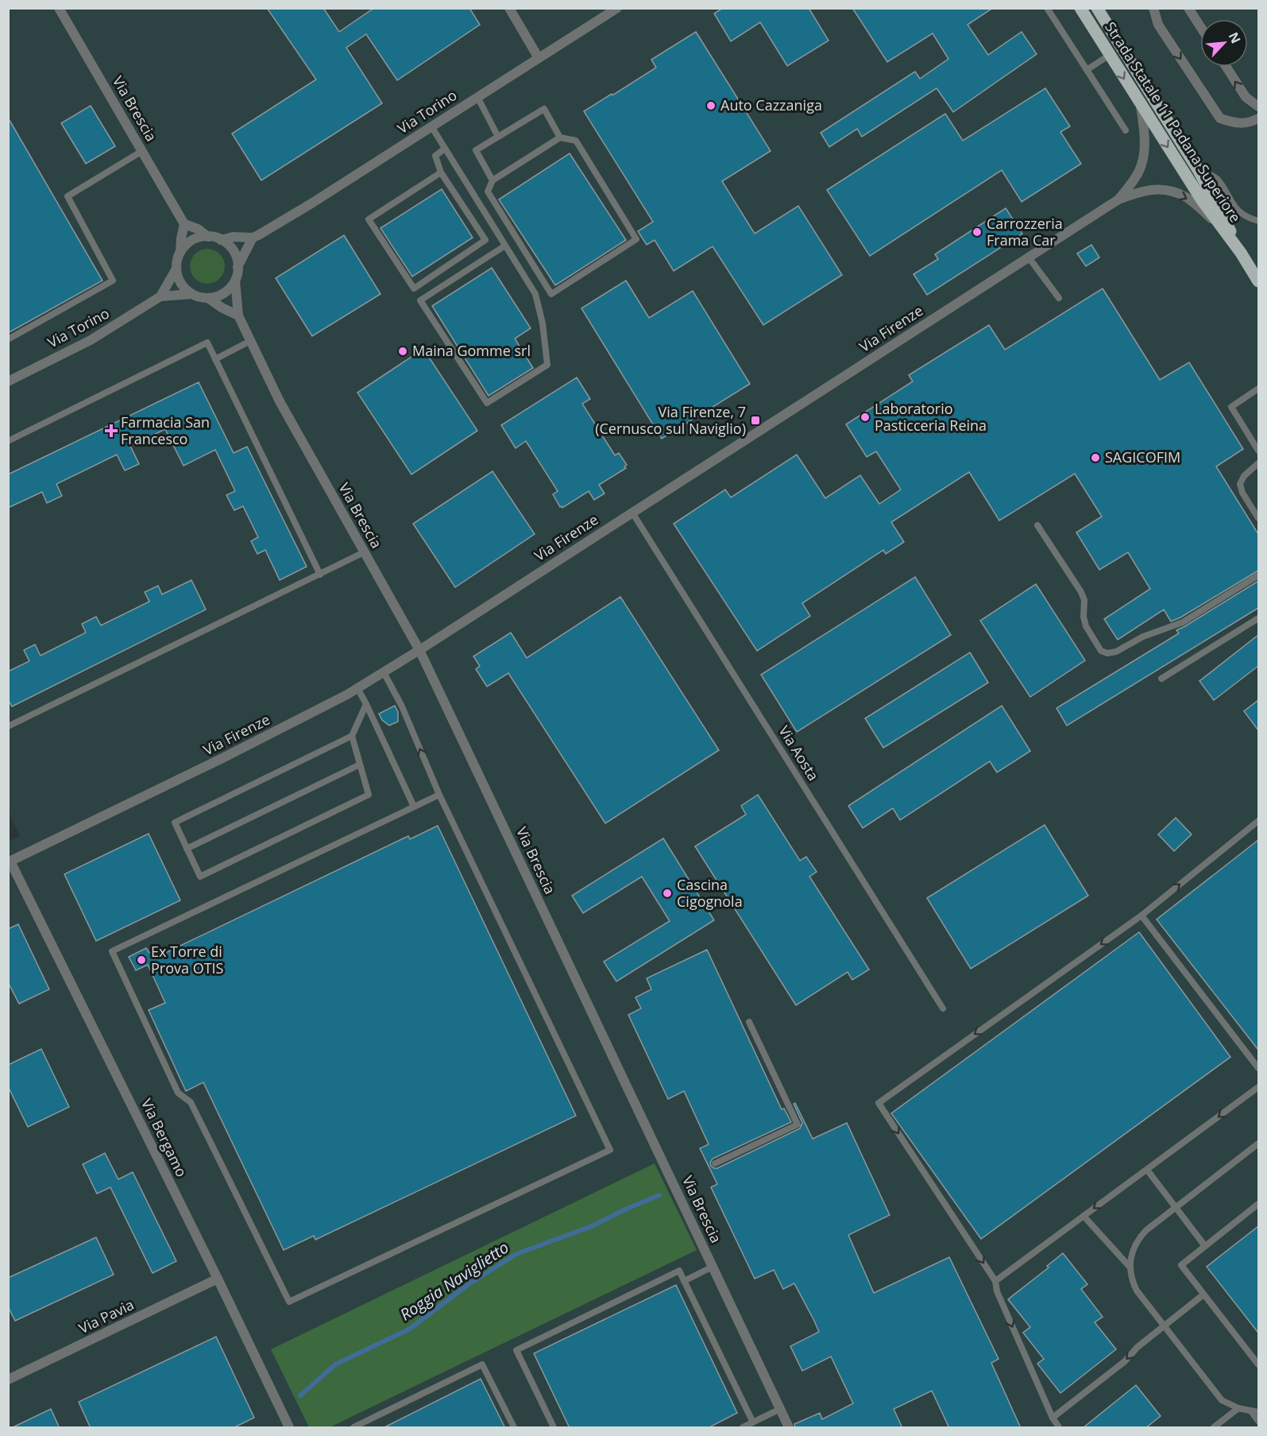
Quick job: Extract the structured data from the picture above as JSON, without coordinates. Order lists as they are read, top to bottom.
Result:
{
  "streets": {
    "main road": ["Strada Statale 11 Padana Superiore"],
    "street": [
      "Via Brescia",
      "Via Torino",
      "Via Firenze",
      "Via Bergamo",
      "Via Pavia"
    ],
    "lane": ["Via Aosta"]
  },
  "crossings": [
    ["Via Brescia", "Via Torino"],
    ["Via Brescia", "Via Firenze"],
    ["Strada Statale 11 Padana Superiore", "Via Firenze"],
    ["Via Firenze", "Via Aosta"],
    ["Via Firenze", "Via Bergamo"],
    ["Via Bergamo", "Via Pavia"]
  ],
  "water": ["Roggia Naviglietto"],
  "places": {
    "other": [
      "Auto Cazzaniga",
      "Carrozzeria Frama Car",
      "Maina Gomme srl",
      "Laboratorio Pasticceria Reina",
      "SAGICOFIM",
      "Cascina Cigognola",
      "Ex Torre di Prova OTIS"
    ],
    "transit": ["Via Firenze, 7 (Cernusco sul Naviglio)"],
    "health": ["Farmacia San Francesco"]
  },
  "north": "top right"
}
